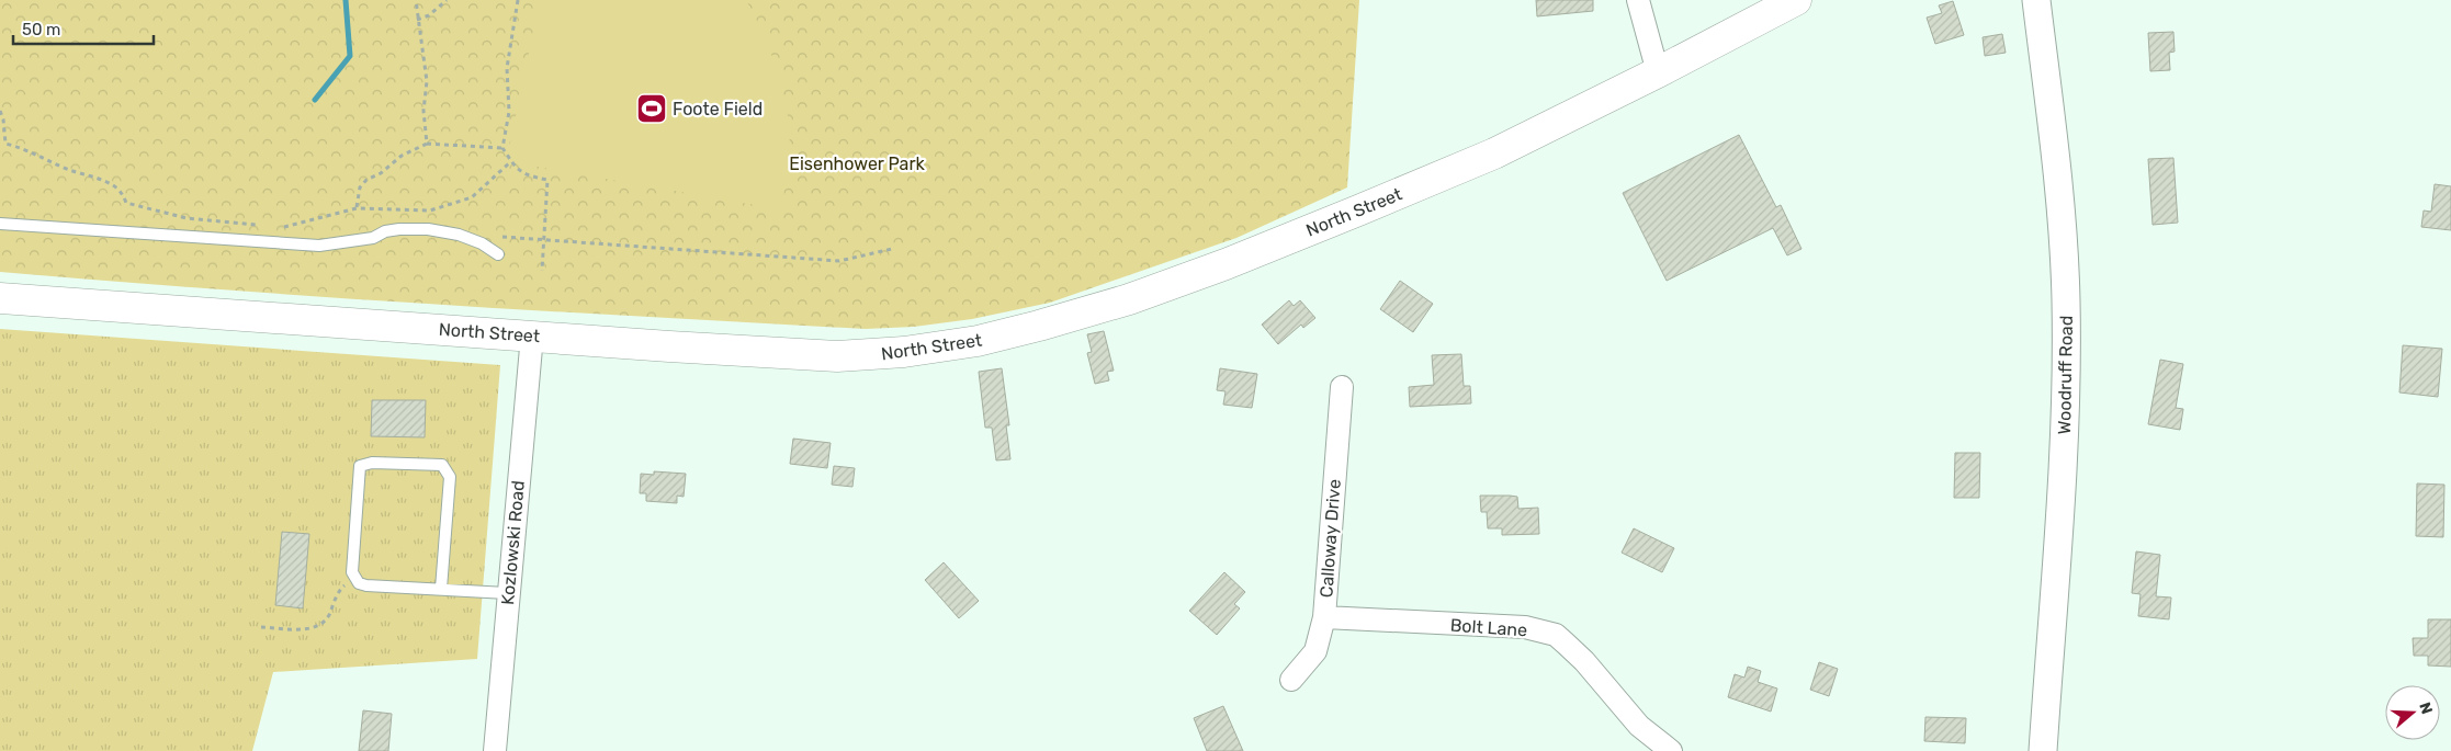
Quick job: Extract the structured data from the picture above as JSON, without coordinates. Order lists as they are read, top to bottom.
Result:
{
  "streets": {
    "main road": ["North Street"],
    "street": [
      "Woodruff Road",
      "Calloway Drive",
      "Kozlowski Road",
      "Bolt Lane"
    ]
  },
  "crossings": [
    ["North Street", "Kozlowski Road"],
    ["Calloway Drive", "Bolt Lane"]
  ],
  "parks": ["Eisenhower Park"],
  "places": {
    "sports": ["Foote Field"]
  },
  "scale_bar": "50 m",
  "north": "right"
}
